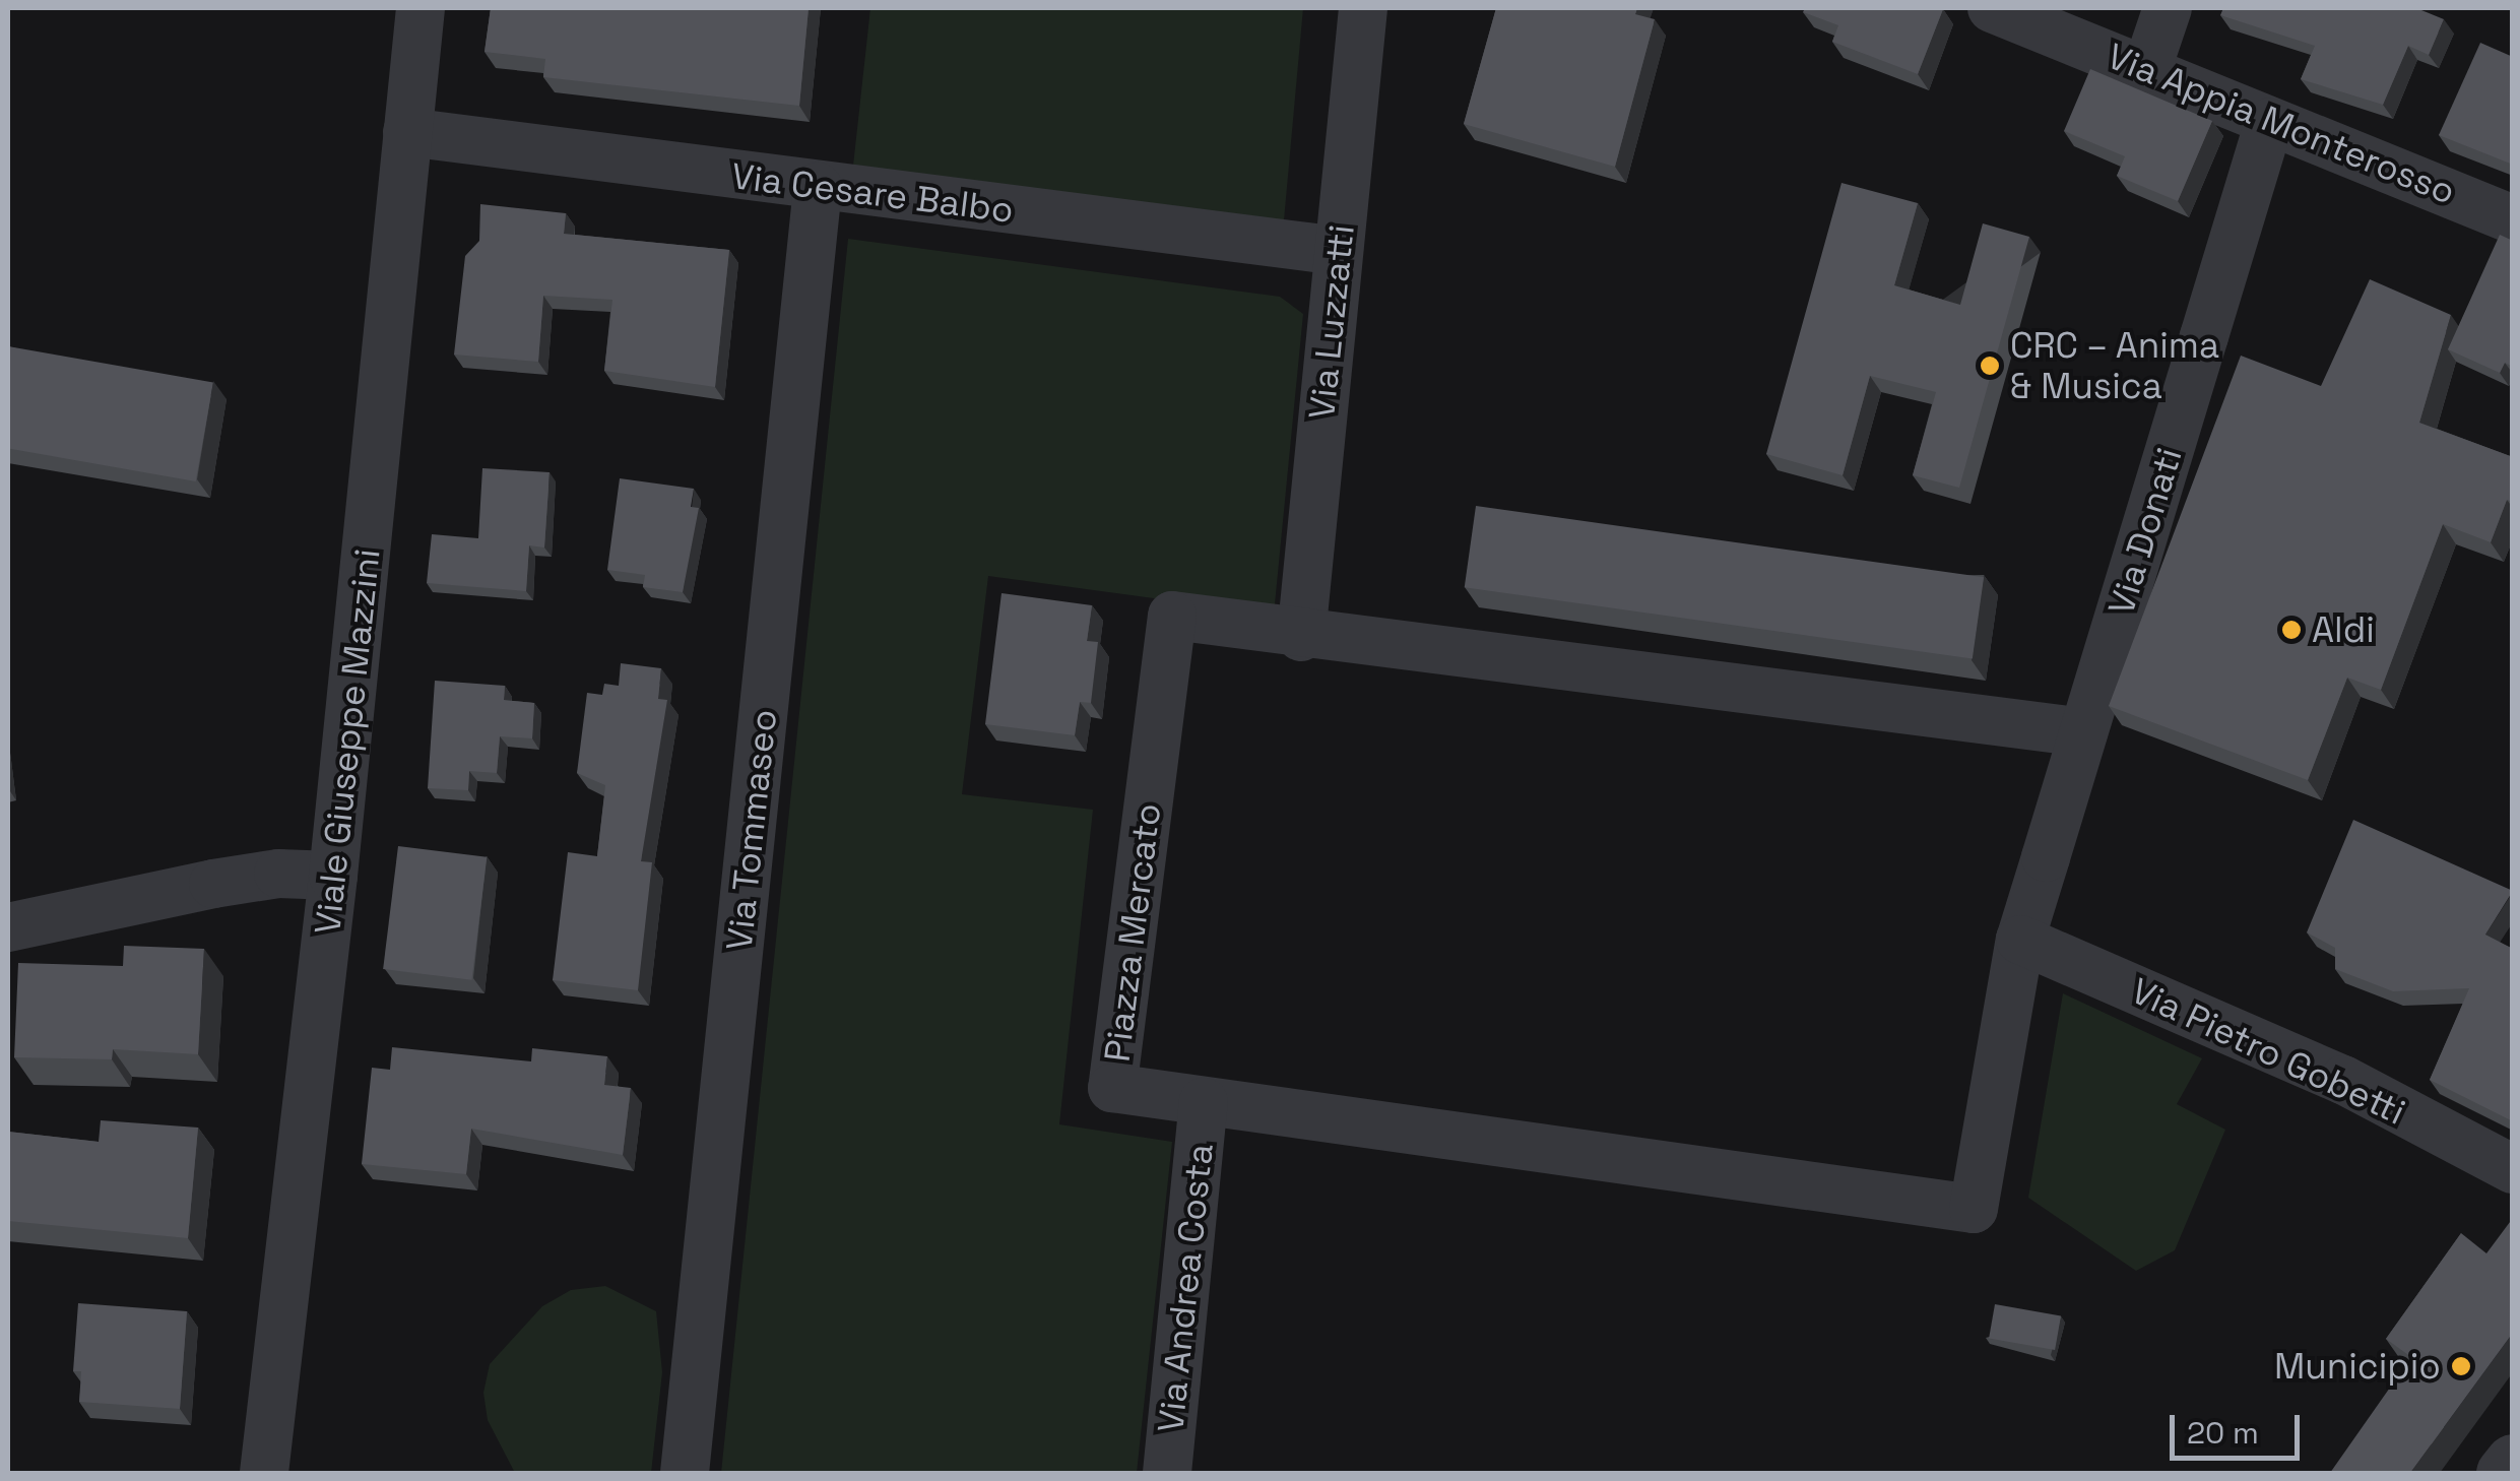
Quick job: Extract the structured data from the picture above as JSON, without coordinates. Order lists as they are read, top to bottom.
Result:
{
  "streets": {
    "street": [
      "Via Appia Monterosso",
      "Via Cesare Balbo",
      "Via Luzzatti",
      "Via Donati",
      "Viale Giuseppe Mazzini",
      "Via Tommaseo",
      "Piazza Mercato",
      "Via Pietro Gobetti",
      "Via Andrea Costa"
    ]
  },
  "crossings": [
    ["Via Appia Monterosso", "Via Donati"],
    ["Via Cesare Balbo", "Via Luzzatti"],
    ["Via Cesare Balbo", "Viale Giuseppe Mazzini"],
    ["Via Cesare Balbo", "Via Tommaseo"],
    ["Via Luzzatti", "Piazza Mercato"],
    ["Via Donati", "Piazza Mercato"],
    ["Via Donati", "Via Pietro Gobetti"],
    ["Piazza Mercato", "Via Pietro Gobetti"],
    ["Piazza Mercato", "Via Andrea Costa"]
  ],
  "places": ["CRC – Anima & Musica", "Aldi", "Municipio"],
  "scale_bar": "20 m"
}
